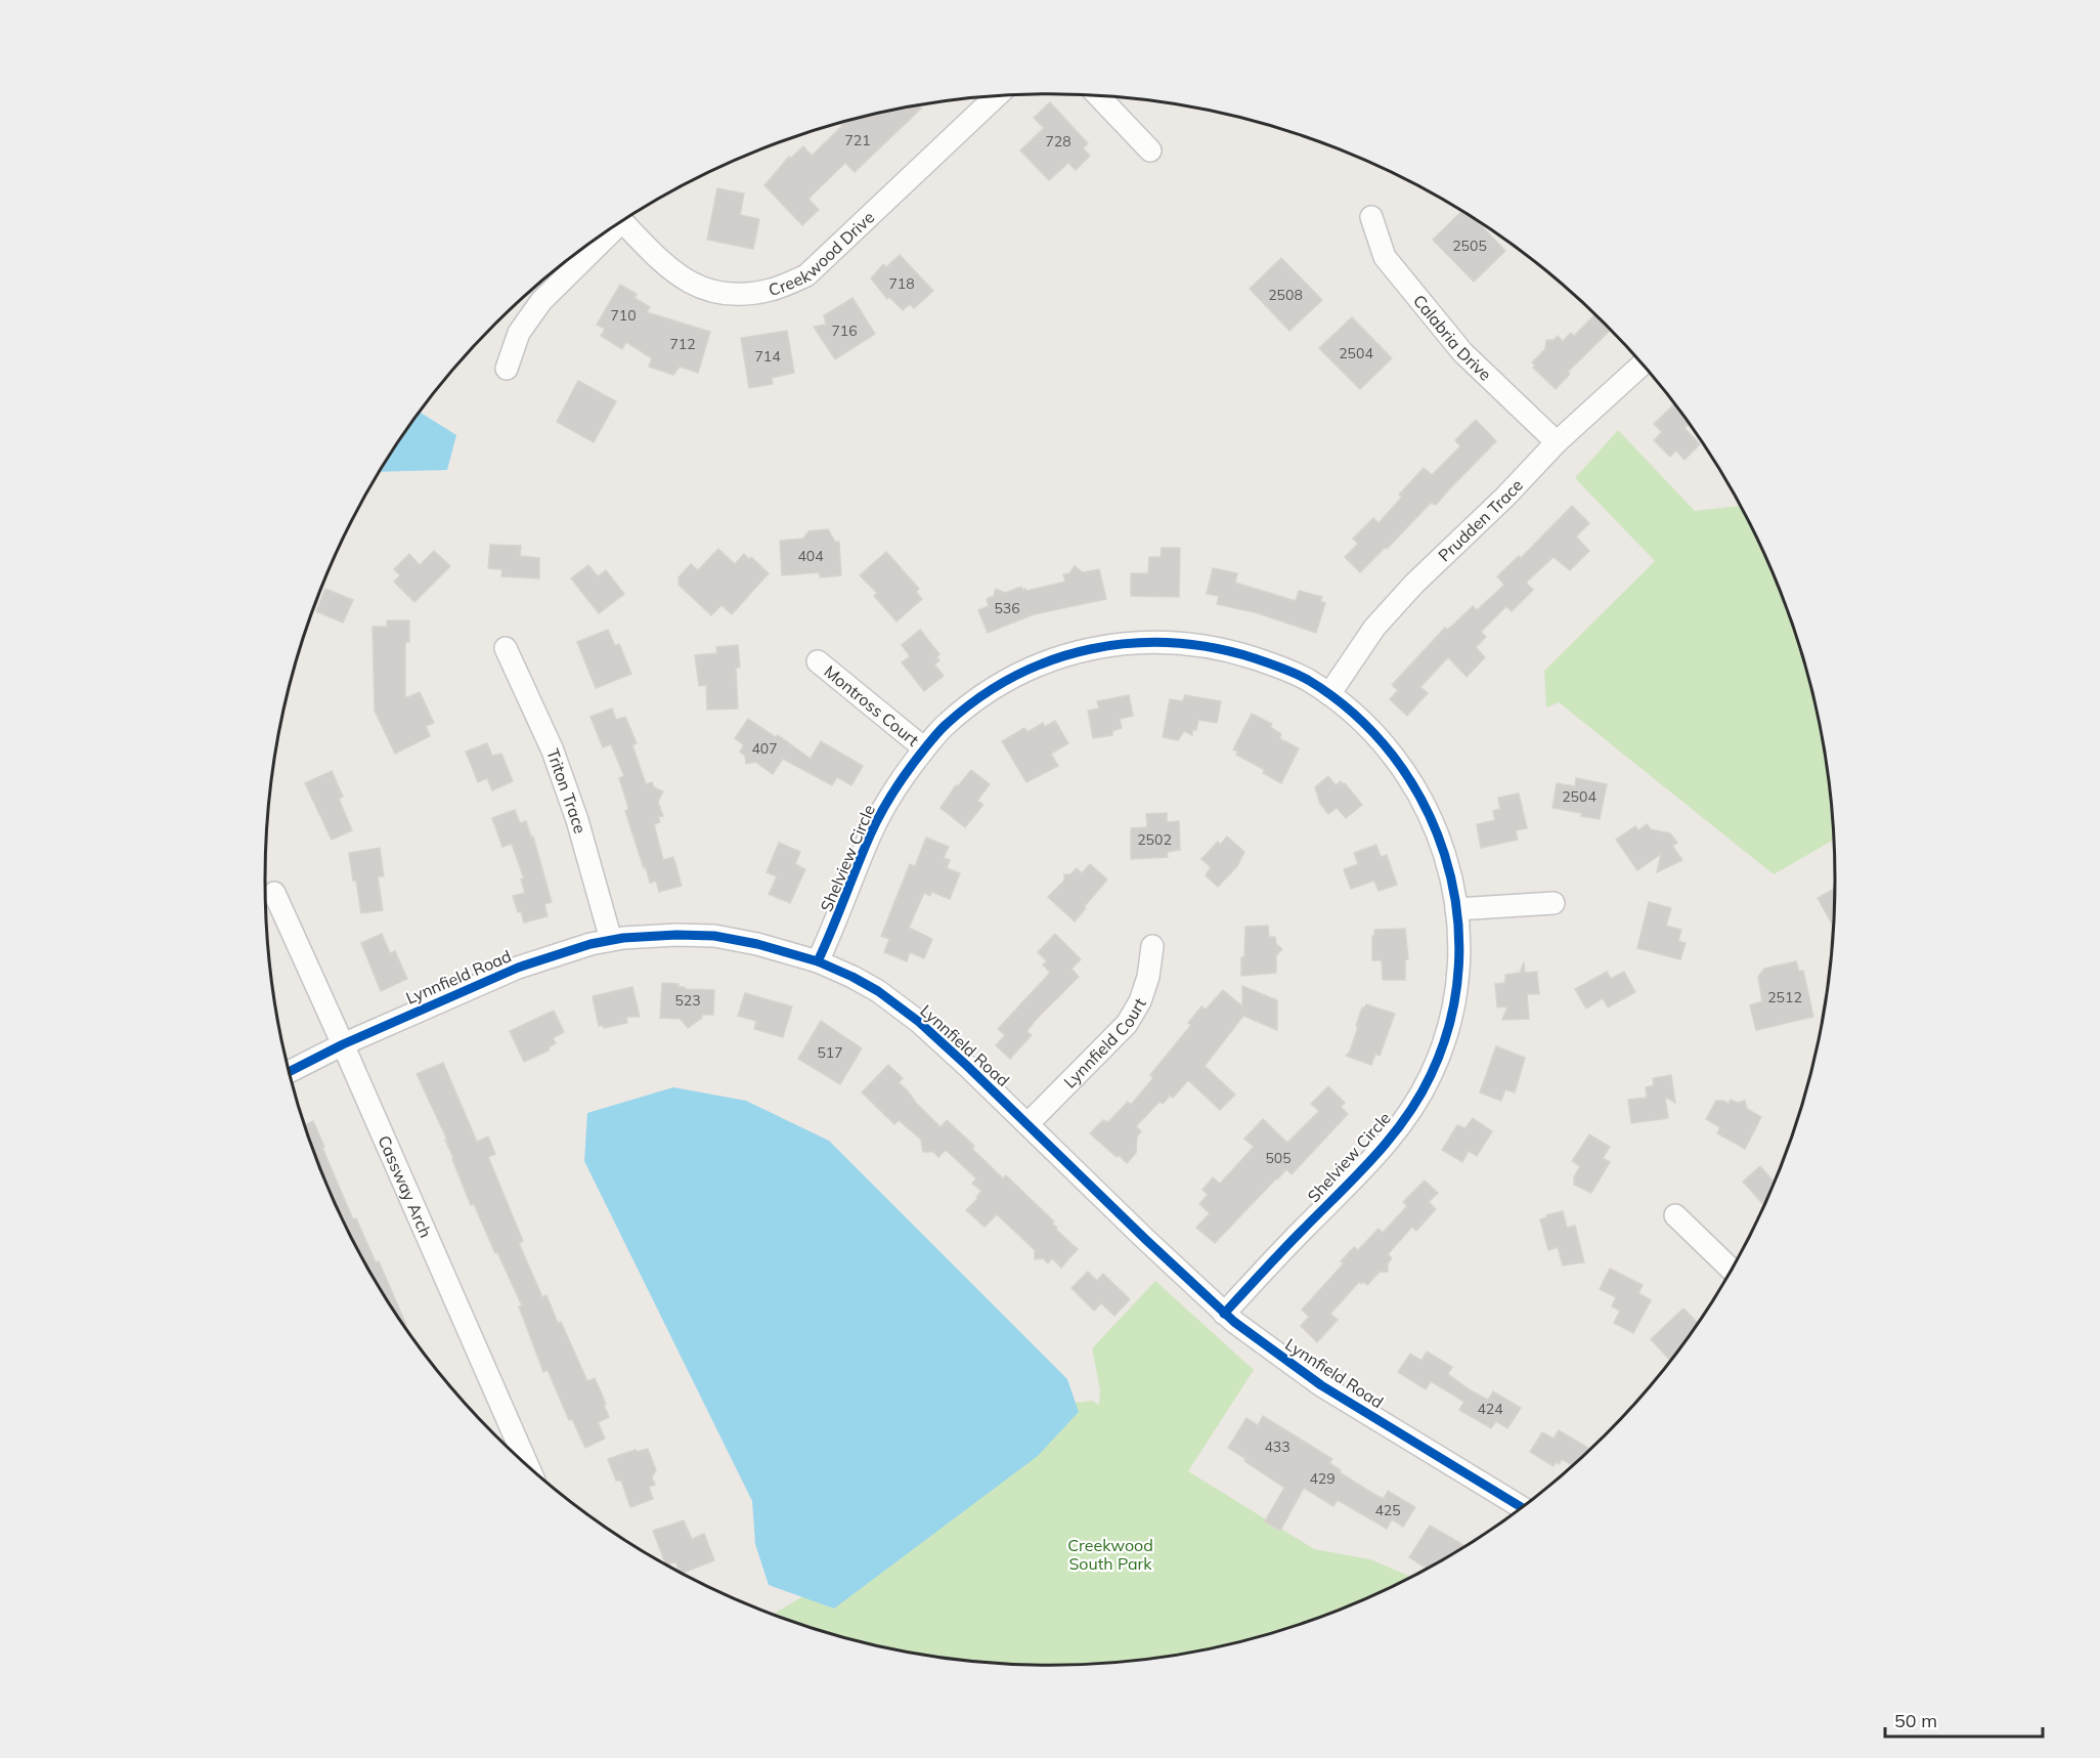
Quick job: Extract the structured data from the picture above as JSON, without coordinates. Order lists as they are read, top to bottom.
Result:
{
  "streets": {
    "street": [
      "Creekwood Drive",
      "Calabria Drive",
      "Prudden Trace",
      "Montross Court",
      "Triton Trace",
      "Shelview Circle",
      "Lynnfield Road",
      "Lynnfield Court",
      "Cassway Arch"
    ]
  },
  "crossings": [
    ["Calabria Drive", "Prudden Trace"],
    ["Prudden Trace", "Shelview Circle"],
    ["Montross Court", "Shelview Circle"],
    ["Triton Trace", "Lynnfield Road"],
    ["Shelview Circle", "Lynnfield Road"],
    ["Lynnfield Road", "Lynnfield Court"],
    ["Lynnfield Road", "Cassway Arch"]
  ],
  "parks": ["Creekwood South Park"],
  "house_numbers": [
    "721",
    "728",
    "2505",
    "718",
    "2508",
    "710",
    "716",
    "712",
    "2504",
    "714",
    "404",
    "536",
    "407",
    "2504",
    "2502",
    "2512",
    "523",
    "517",
    "505",
    "424",
    "433",
    "429",
    "425"
  ],
  "scale_bar": "50 m"
}
